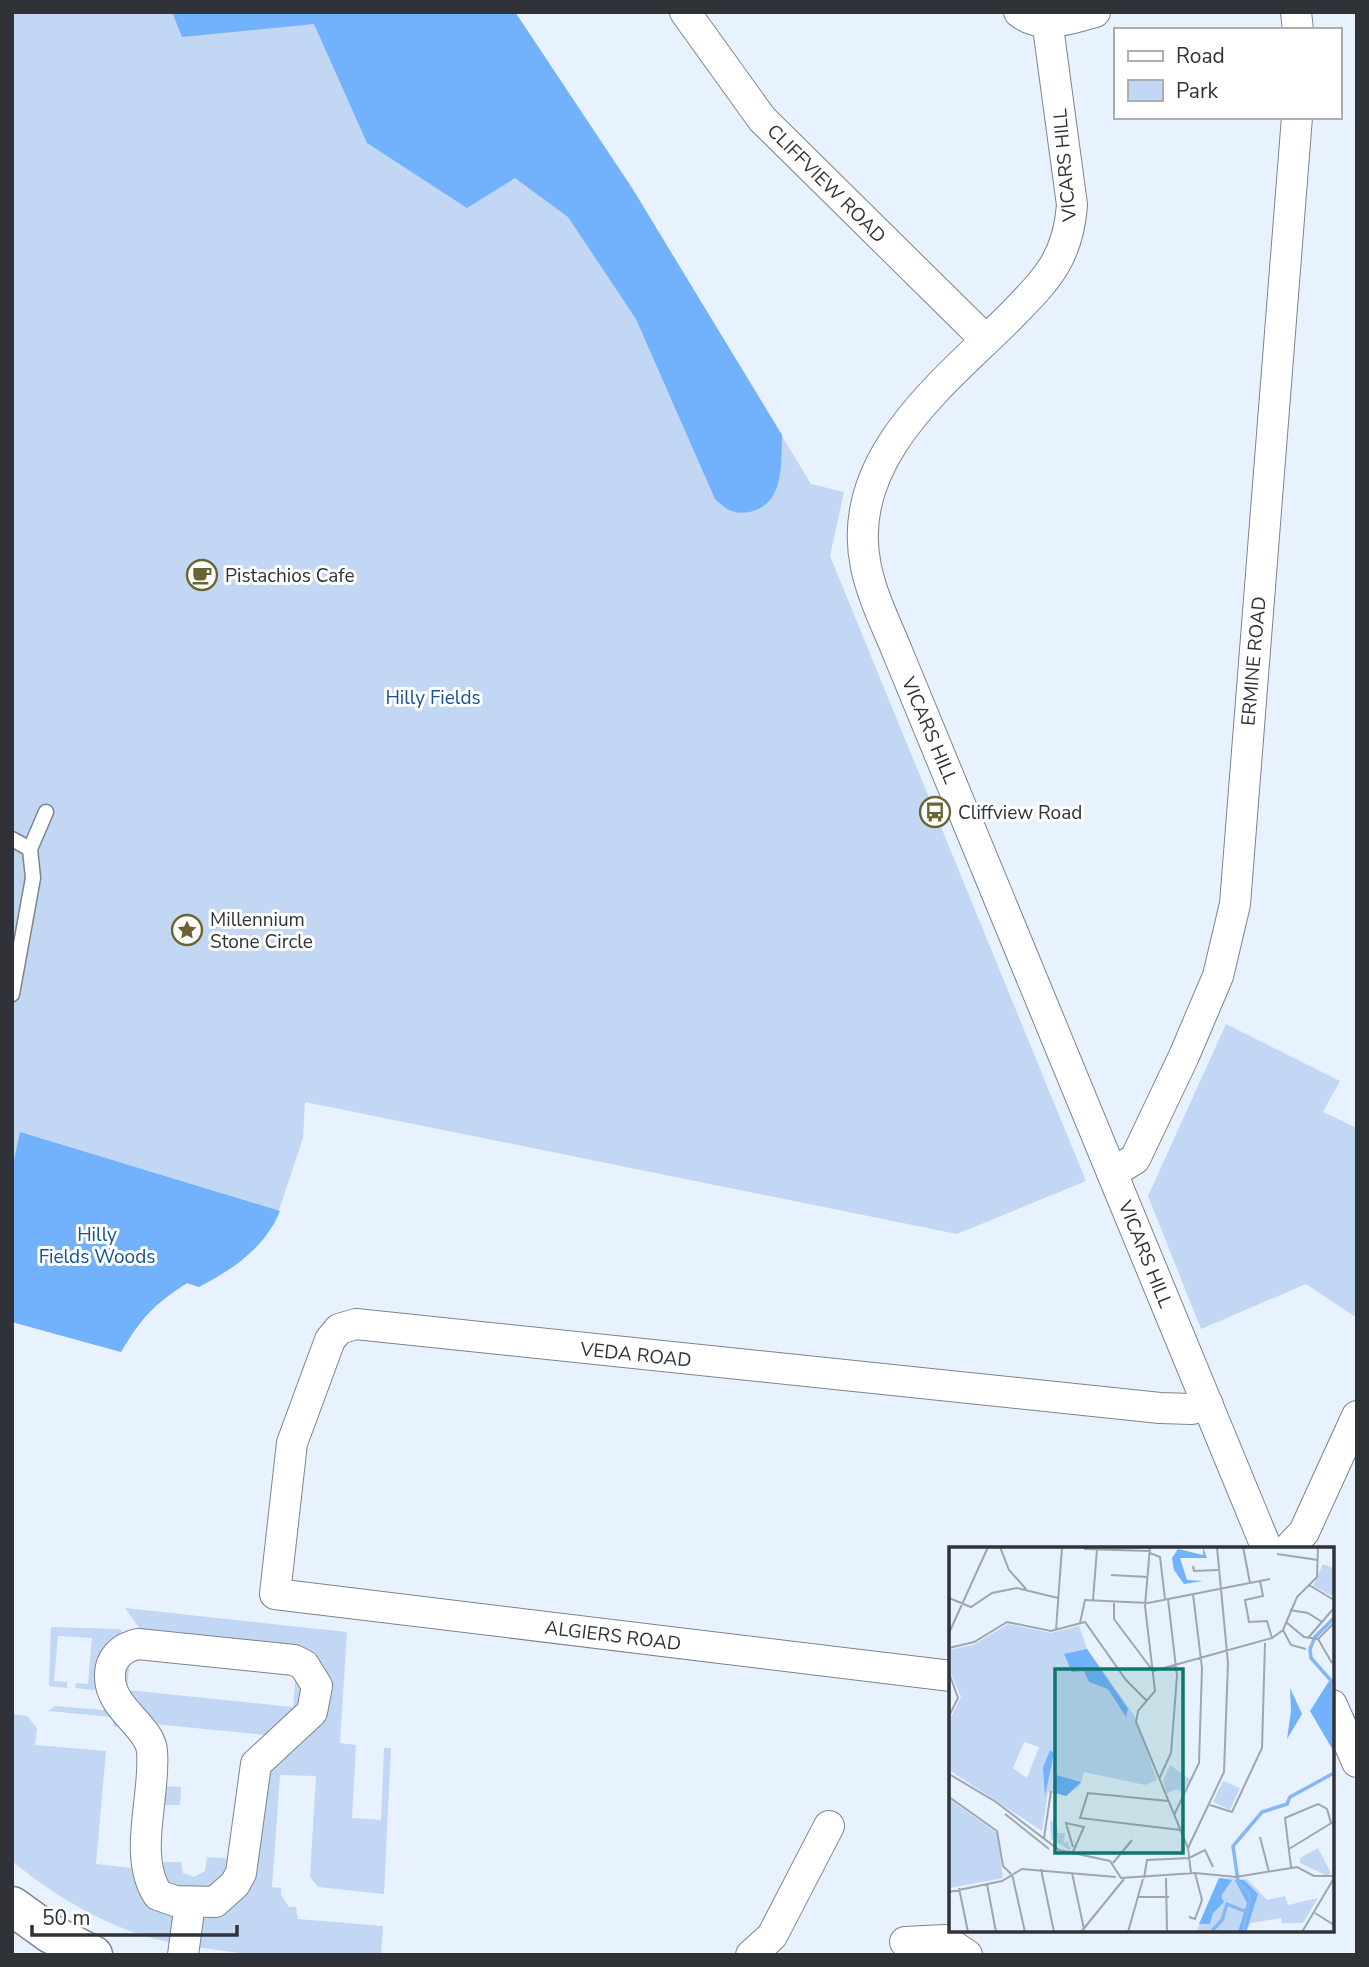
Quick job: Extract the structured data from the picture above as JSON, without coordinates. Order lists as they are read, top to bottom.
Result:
{
  "streets": {
    "street": [
      "VICARS HILL",
      "CLIFFVIEW ROAD",
      "ERMINE ROAD",
      "VEDA ROAD",
      "ALGIERS ROAD"
    ]
  },
  "crossings": [
    ["VICARS HILL", "CLIFFVIEW ROAD"],
    ["VICARS HILL", "ERMINE ROAD"],
    ["VICARS HILL", "VEDA ROAD"],
    ["VEDA ROAD", "ALGIERS ROAD"]
  ],
  "parks": ["Hilly Fields", "Hilly Fields Woods"],
  "places": {
    "cafe": ["Pistachios Cafe"],
    "bus stop": ["Cliffview Road"],
    "place": ["Millennium Stone Circle"]
  },
  "legend": ["Road", "Park"],
  "scale_bar": "50 m"
}
